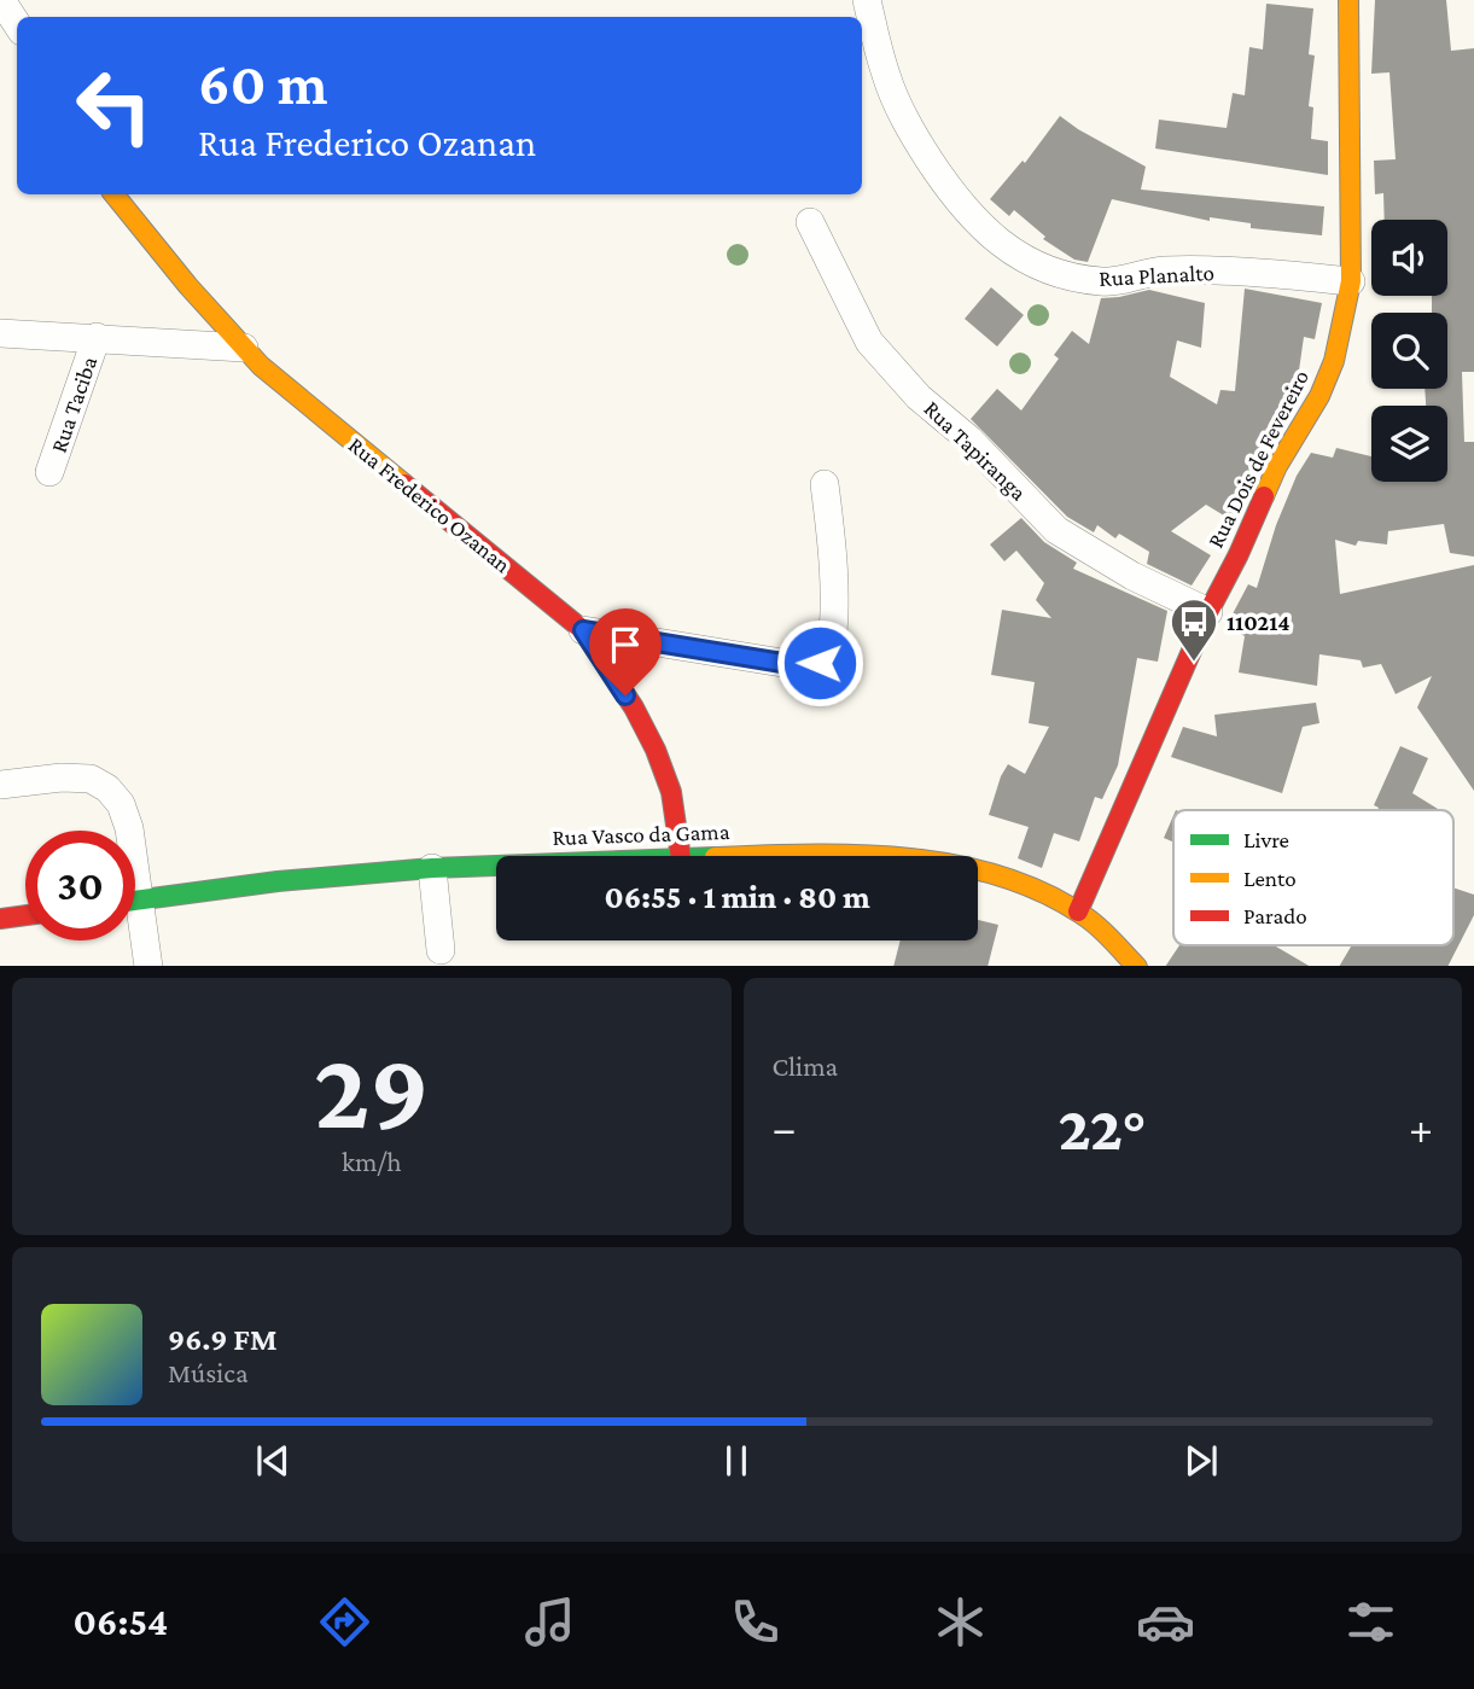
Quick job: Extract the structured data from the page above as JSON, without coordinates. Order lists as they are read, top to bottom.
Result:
{
  "streets": {
    "street": [
      "Rua Planalto",
      "Rua Taciba",
      "Rua Tapiranga",
      "Rua Dois de Fevereiro",
      "Rua Frederico Ozanan",
      "Rua Vasco da Gama"
    ]
  },
  "crossings": [
    ["Rua Planalto", "Rua Dois de Fevereiro"],
    ["Rua Tapiranga", "Rua Dois de Fevereiro"],
    ["Rua Dois de Fevereiro", "Rua Vasco da Gama"]
  ],
  "places": {
    "bus stop": ["110214"]
  },
  "legend": ["Livre", "Lento", "Parado"],
  "page": {
    "turn": ["60 m", "Rua Frederico Ozanan"],
    "limit": "30",
    "trip": "06:55 · 1 min · 80 m",
    "tile": [
      ["29", "km/h"],
      "Clima"
    ],
    "heat": ["−", "22°", "+"],
    "song": ["96.9 FM", "Música"],
    "tabs": "06:54"
  }
}
